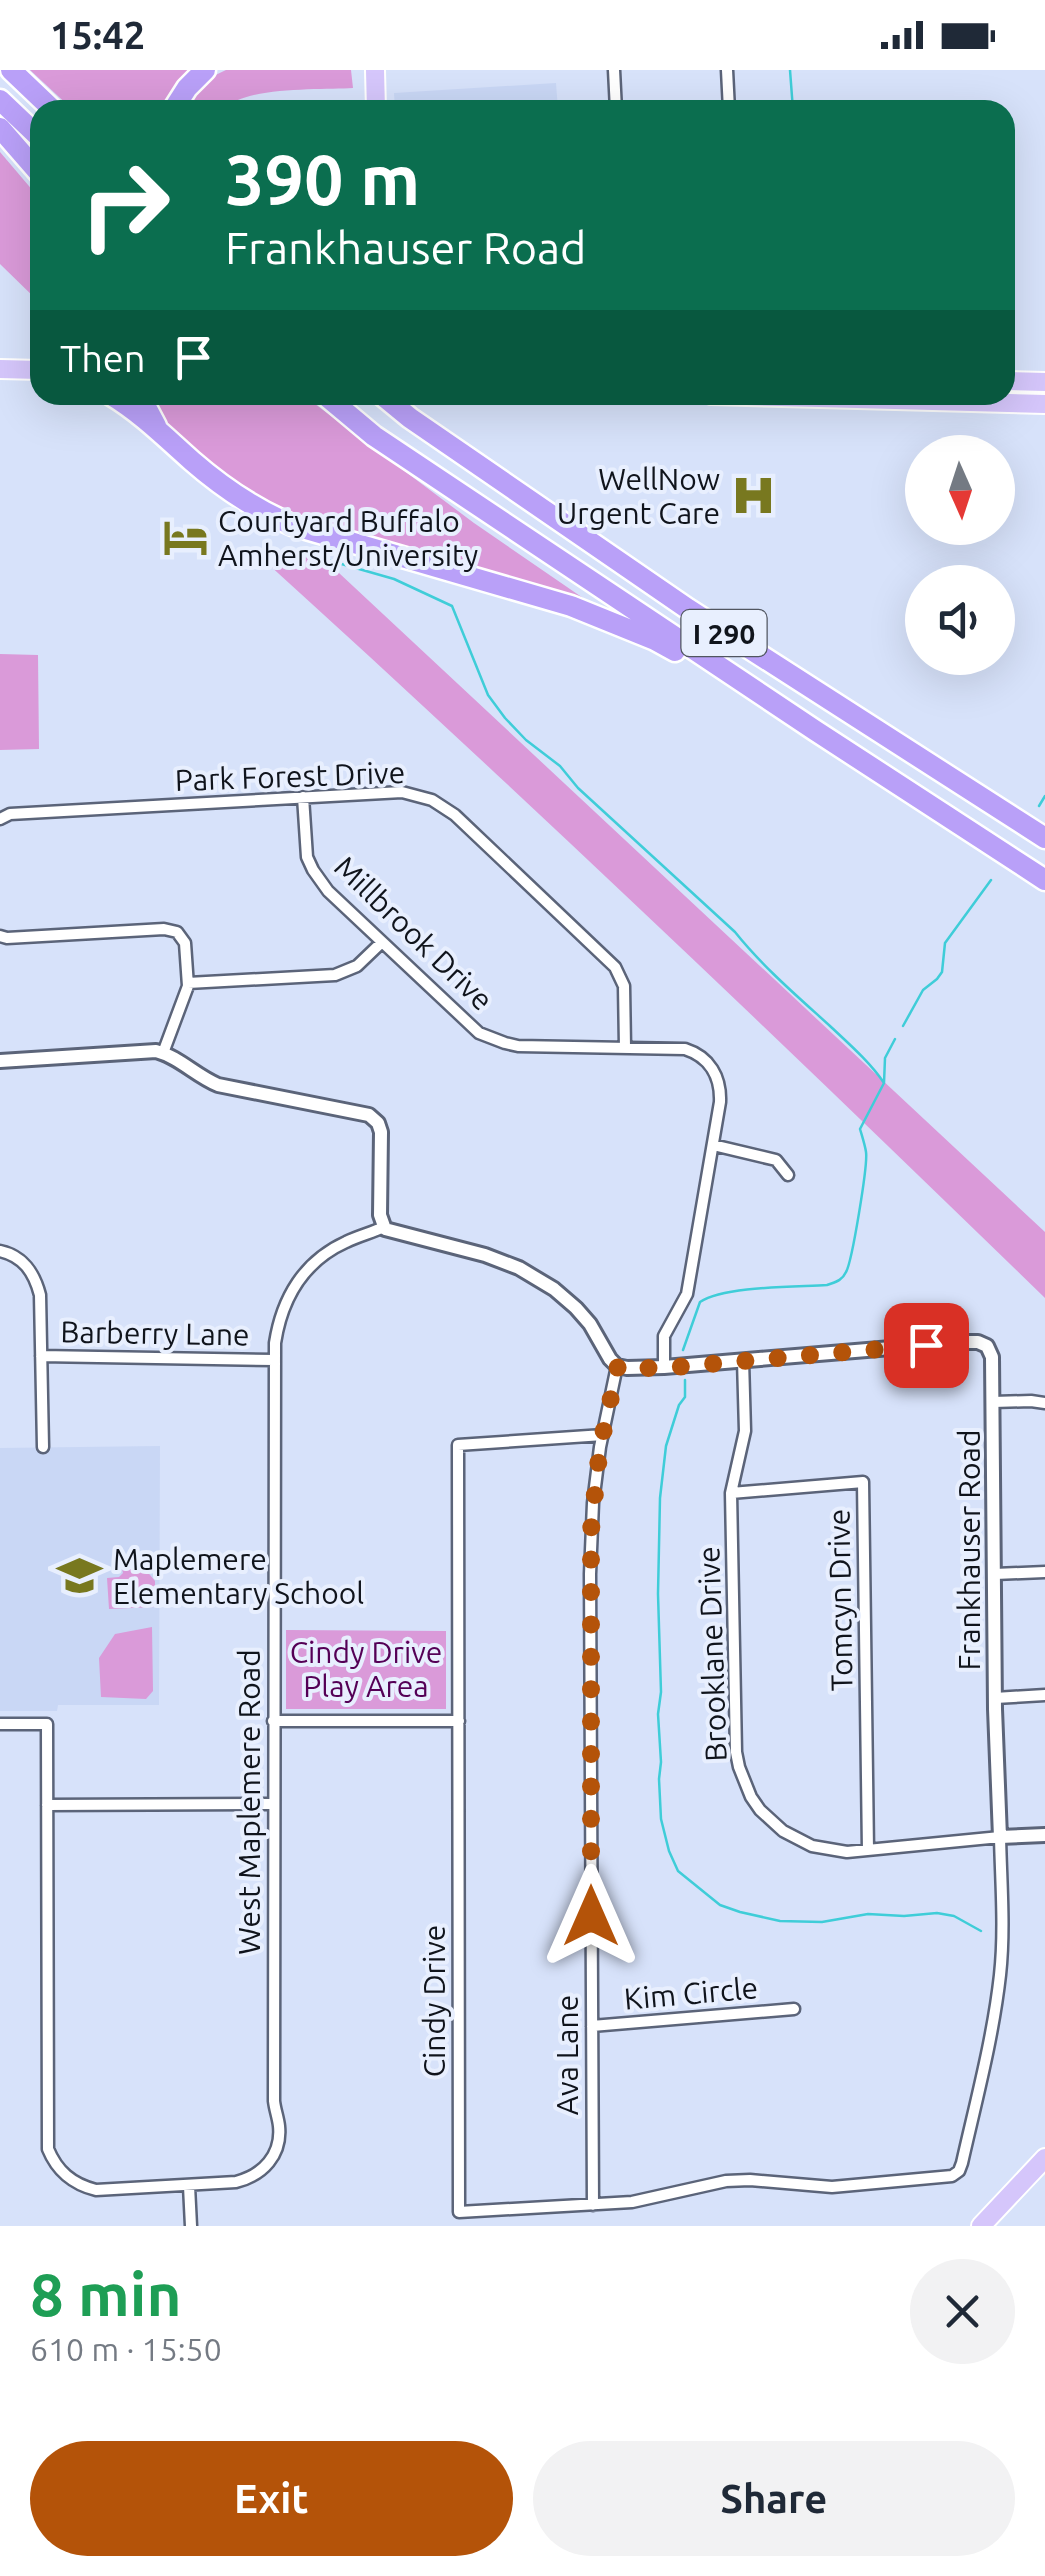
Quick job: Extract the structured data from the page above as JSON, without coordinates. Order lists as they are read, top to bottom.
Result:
{
  "streets": {
    "highway": ["I 290"],
    "street": [
      "Park Forest Drive",
      "Millbrook Drive",
      "Barberry Lane",
      "Frankhauser Road",
      "Tomcyn Drive",
      "Brooklane Drive",
      "West Maplemere Road",
      "Kim Circle",
      "Cindy Drive",
      "Ava Lane"
    ]
  },
  "crossings": [
    ["Park Forest Drive", "Millbrook Drive"],
    ["Millbrook Drive", "Frankhauser Road"],
    ["Barberry Lane", "West Maplemere Road"],
    ["Frankhauser Road", "Brooklane Drive"],
    ["Frankhauser Road", "Cindy Drive"],
    ["Frankhauser Road", "Ava Lane"],
    ["Tomcyn Drive", "Brooklane Drive"],
    ["Kim Circle", "Ava Lane"],
    ["Cindy Drive", "Ava Lane"]
  ],
  "parks": ["Cindy Drive Play Area"],
  "places": {
    "hospital": ["WellNow Urgent Care"],
    "hotel": ["Courtyard Buffalo Amherst/University"],
    "school or university": ["Maplemere Elementary School"]
  },
  "north": "bottom",
  "page": {
    "status": "15:42",
    "turn": ["390 m", "Frankhauser Road"],
    "then": "Then",
    "heading": ["8 min", "610 m · 15:50"],
    "buttons": ["Exit", "Share"]
  }
}
